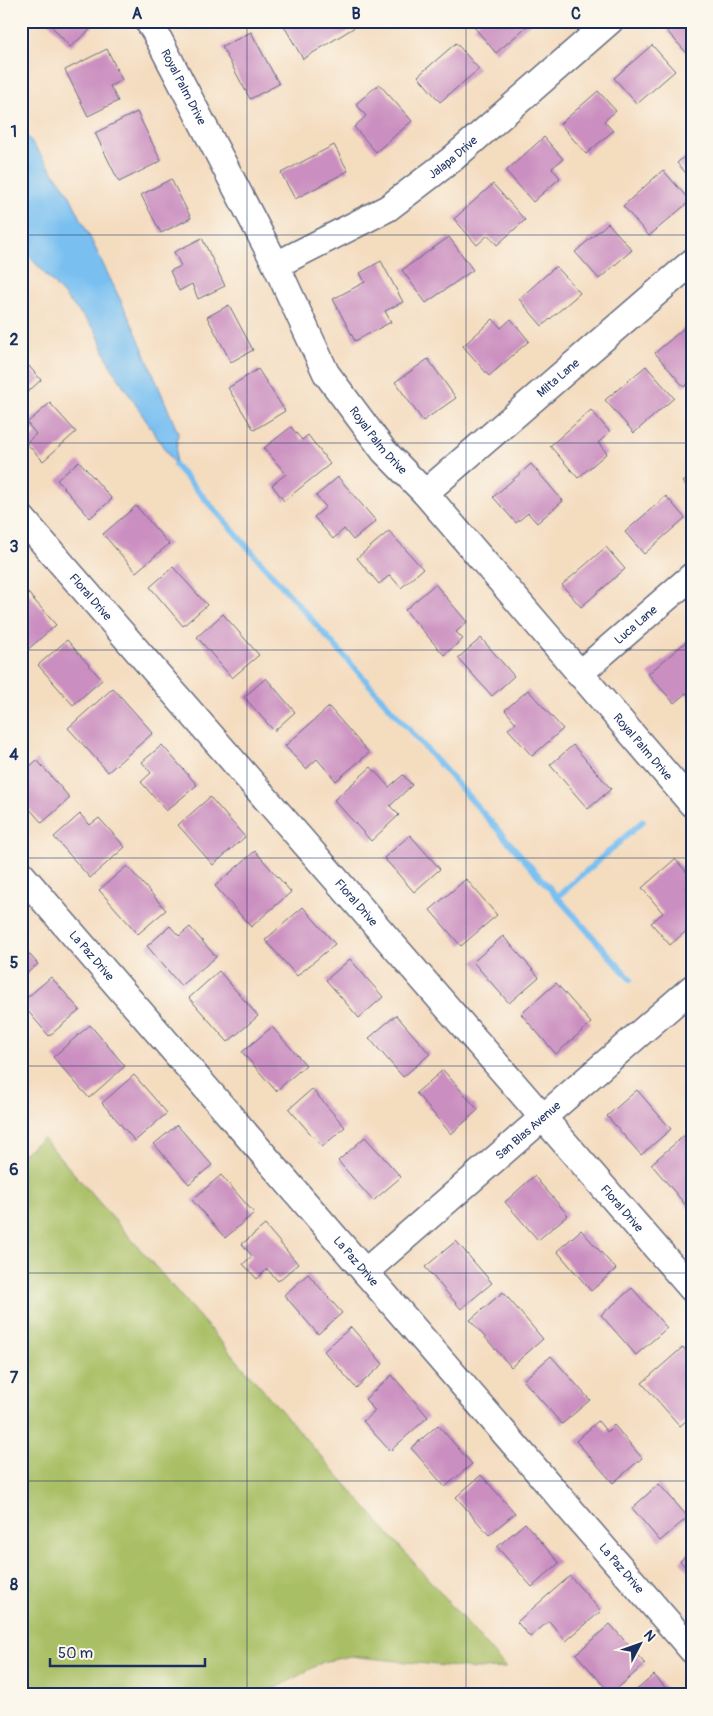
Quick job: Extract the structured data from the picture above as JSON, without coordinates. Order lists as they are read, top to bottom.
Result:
{
  "streets": {
    "street": [
      "Royal Palm Drive",
      "Jalapa Drive",
      "Milta Lane",
      "Floral Drive",
      "Luca Lane",
      "La Paz Drive",
      "San Blas Avenue"
    ]
  },
  "crossings": [
    ["Royal Palm Drive", "Jalapa Drive"],
    ["Royal Palm Drive", "Milta Lane"],
    ["Royal Palm Drive", "Luca Lane"],
    ["Floral Drive", "San Blas Avenue"],
    ["La Paz Drive", "San Blas Avenue"]
  ],
  "scale_bar": "50 m",
  "north": "top right",
  "grid": {
    "columns": ["A", "B", "C"],
    "rows": [
      "1",
      "2",
      "3",
      "4",
      "5",
      "6",
      "7",
      "8"
    ]
  }
}
